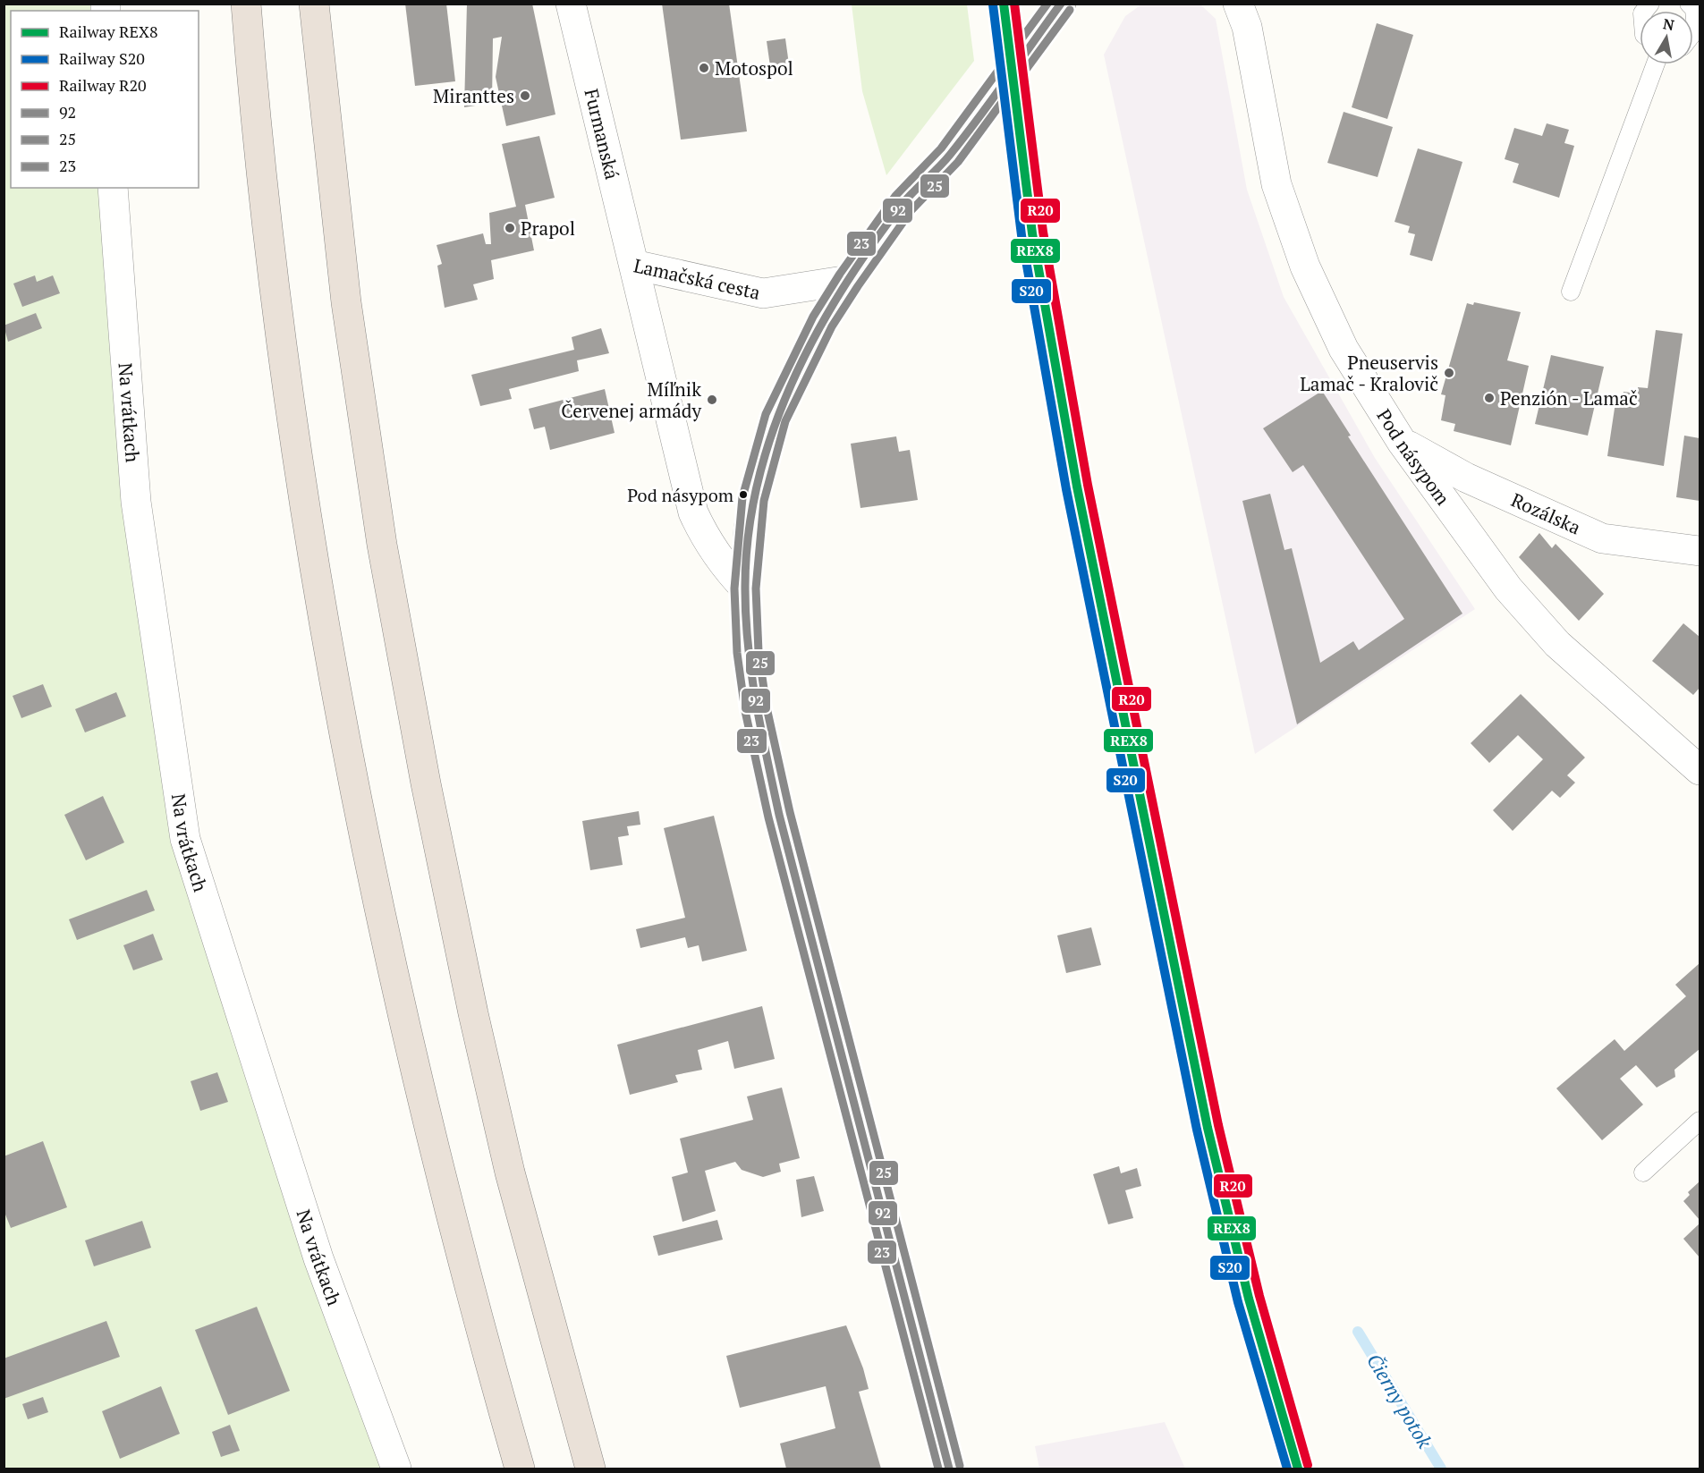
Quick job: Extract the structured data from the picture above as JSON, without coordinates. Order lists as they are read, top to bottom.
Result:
{
  "streets": {
    "street": [
      "Furmanská",
      "Lamačská cesta",
      "Na vrátkach",
      "Pod násypom",
      "Rozálska"
    ]
  },
  "crossings": [
    ["Furmanská", "Lamačská cesta"],
    ["Pod násypom", "Rozálska"]
  ],
  "water": ["Čierny potok"],
  "places": [
    "Motospol",
    "Miranttes",
    "Prapol",
    "Pneuservis Lamač - Kralovič",
    "Penzión - Lamač",
    "Míľnik Červenej armády",
    "Pod násypom"
  ],
  "lines": [
    "rail line REX8",
    "rail line R20",
    "transit line 92",
    "transit line 23",
    "rail line S20",
    "transit line 25"
  ],
  "legend": [
    "Railway REX8",
    "Railway S20",
    "Railway R20",
    "92",
    "25",
    "23"
  ],
  "north": "top"
}
